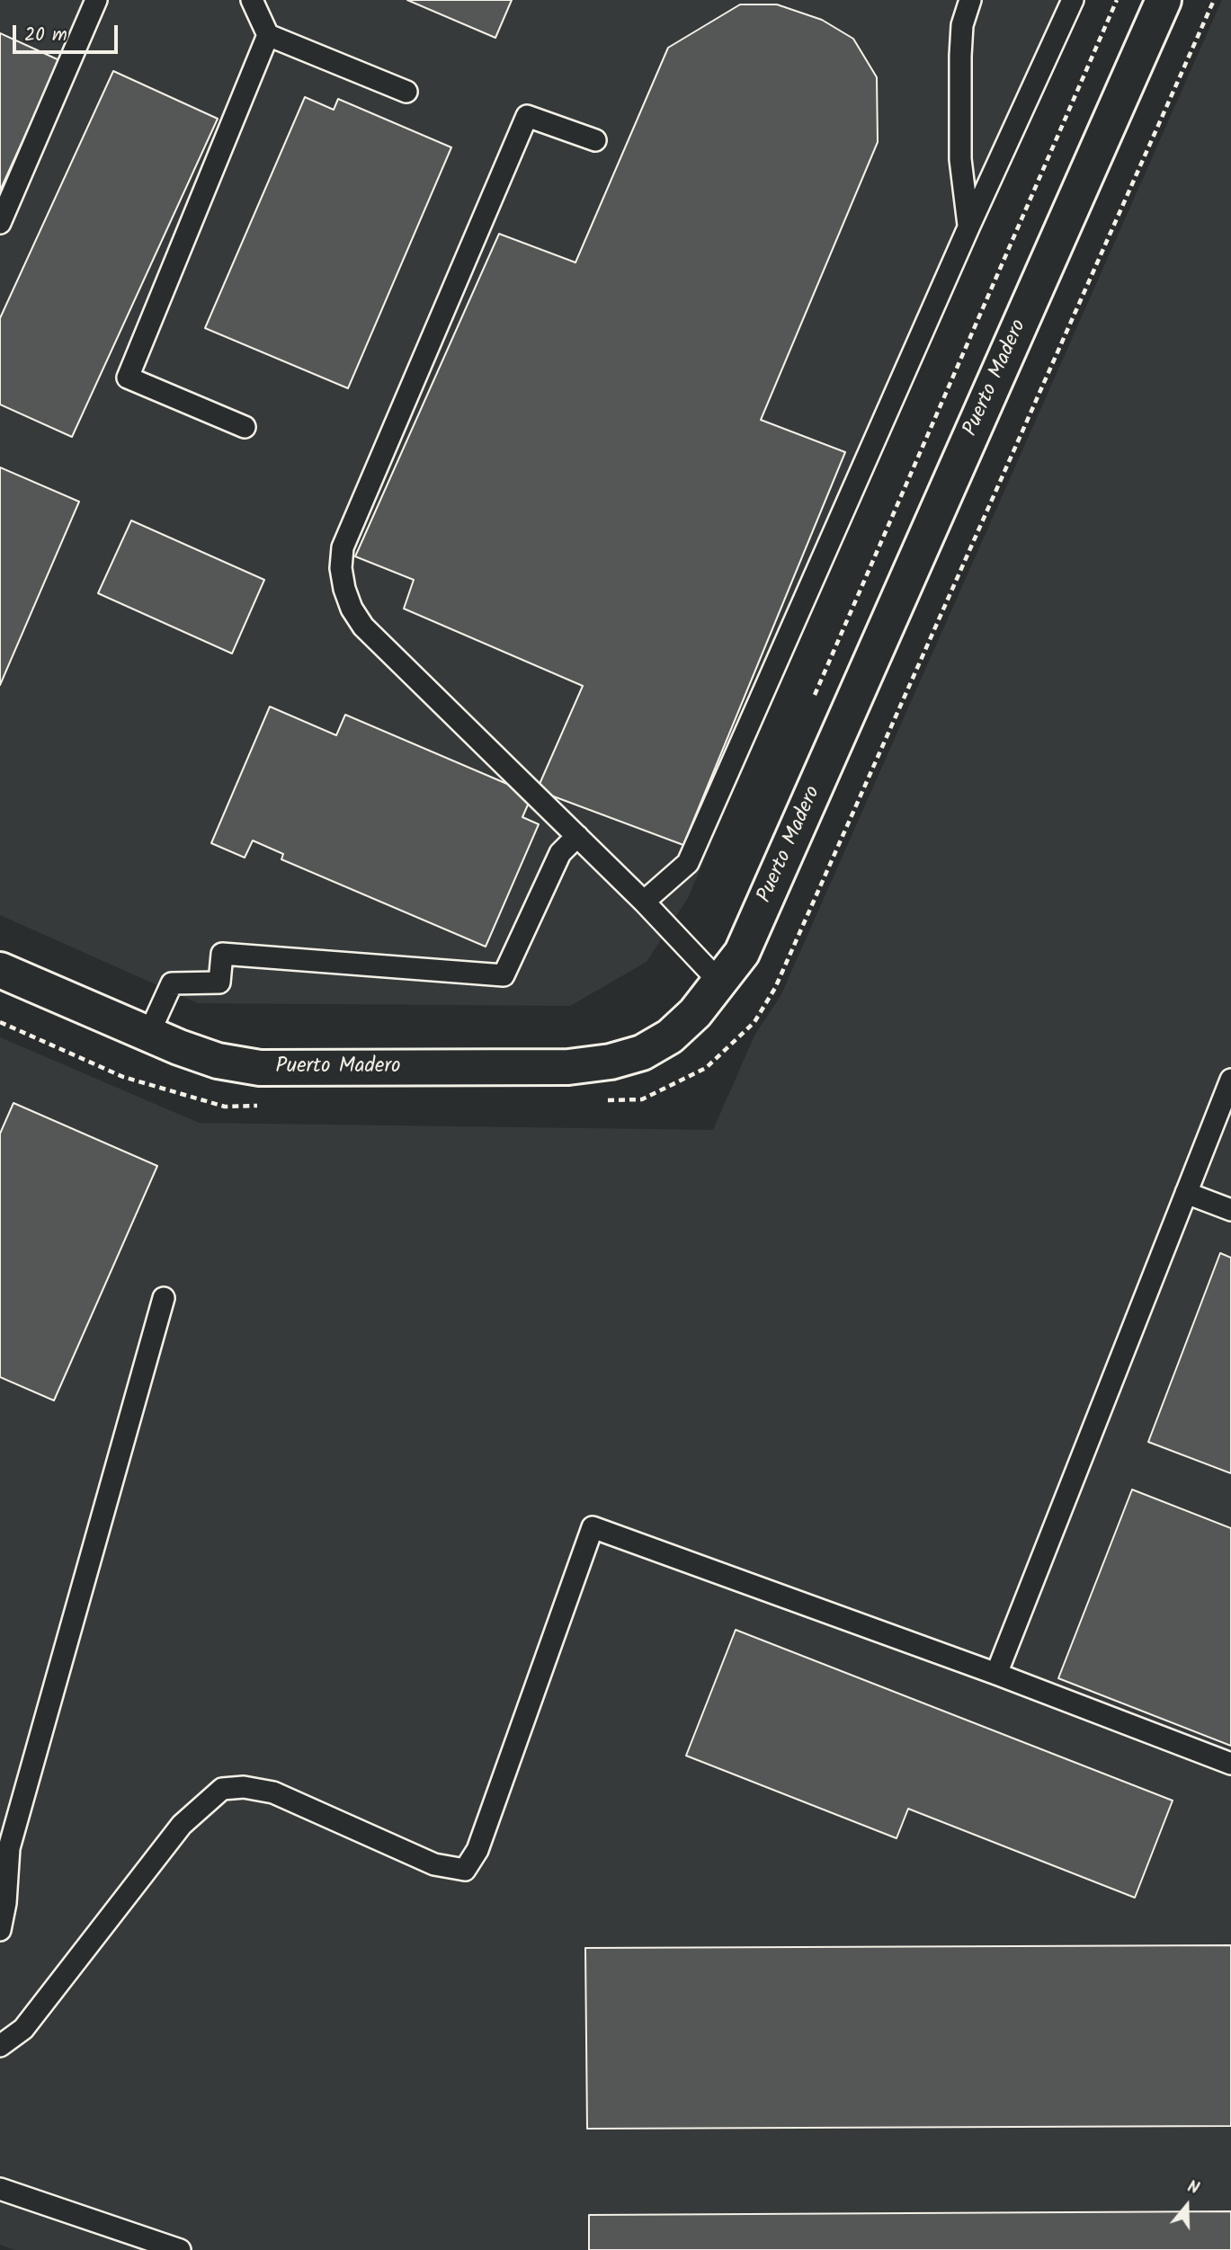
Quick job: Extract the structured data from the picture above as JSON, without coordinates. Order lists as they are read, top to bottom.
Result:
{
  "streets": {
    "street": ["Puerto Madero"]
  },
  "scale_bar": "20 m",
  "north": "top"
}
